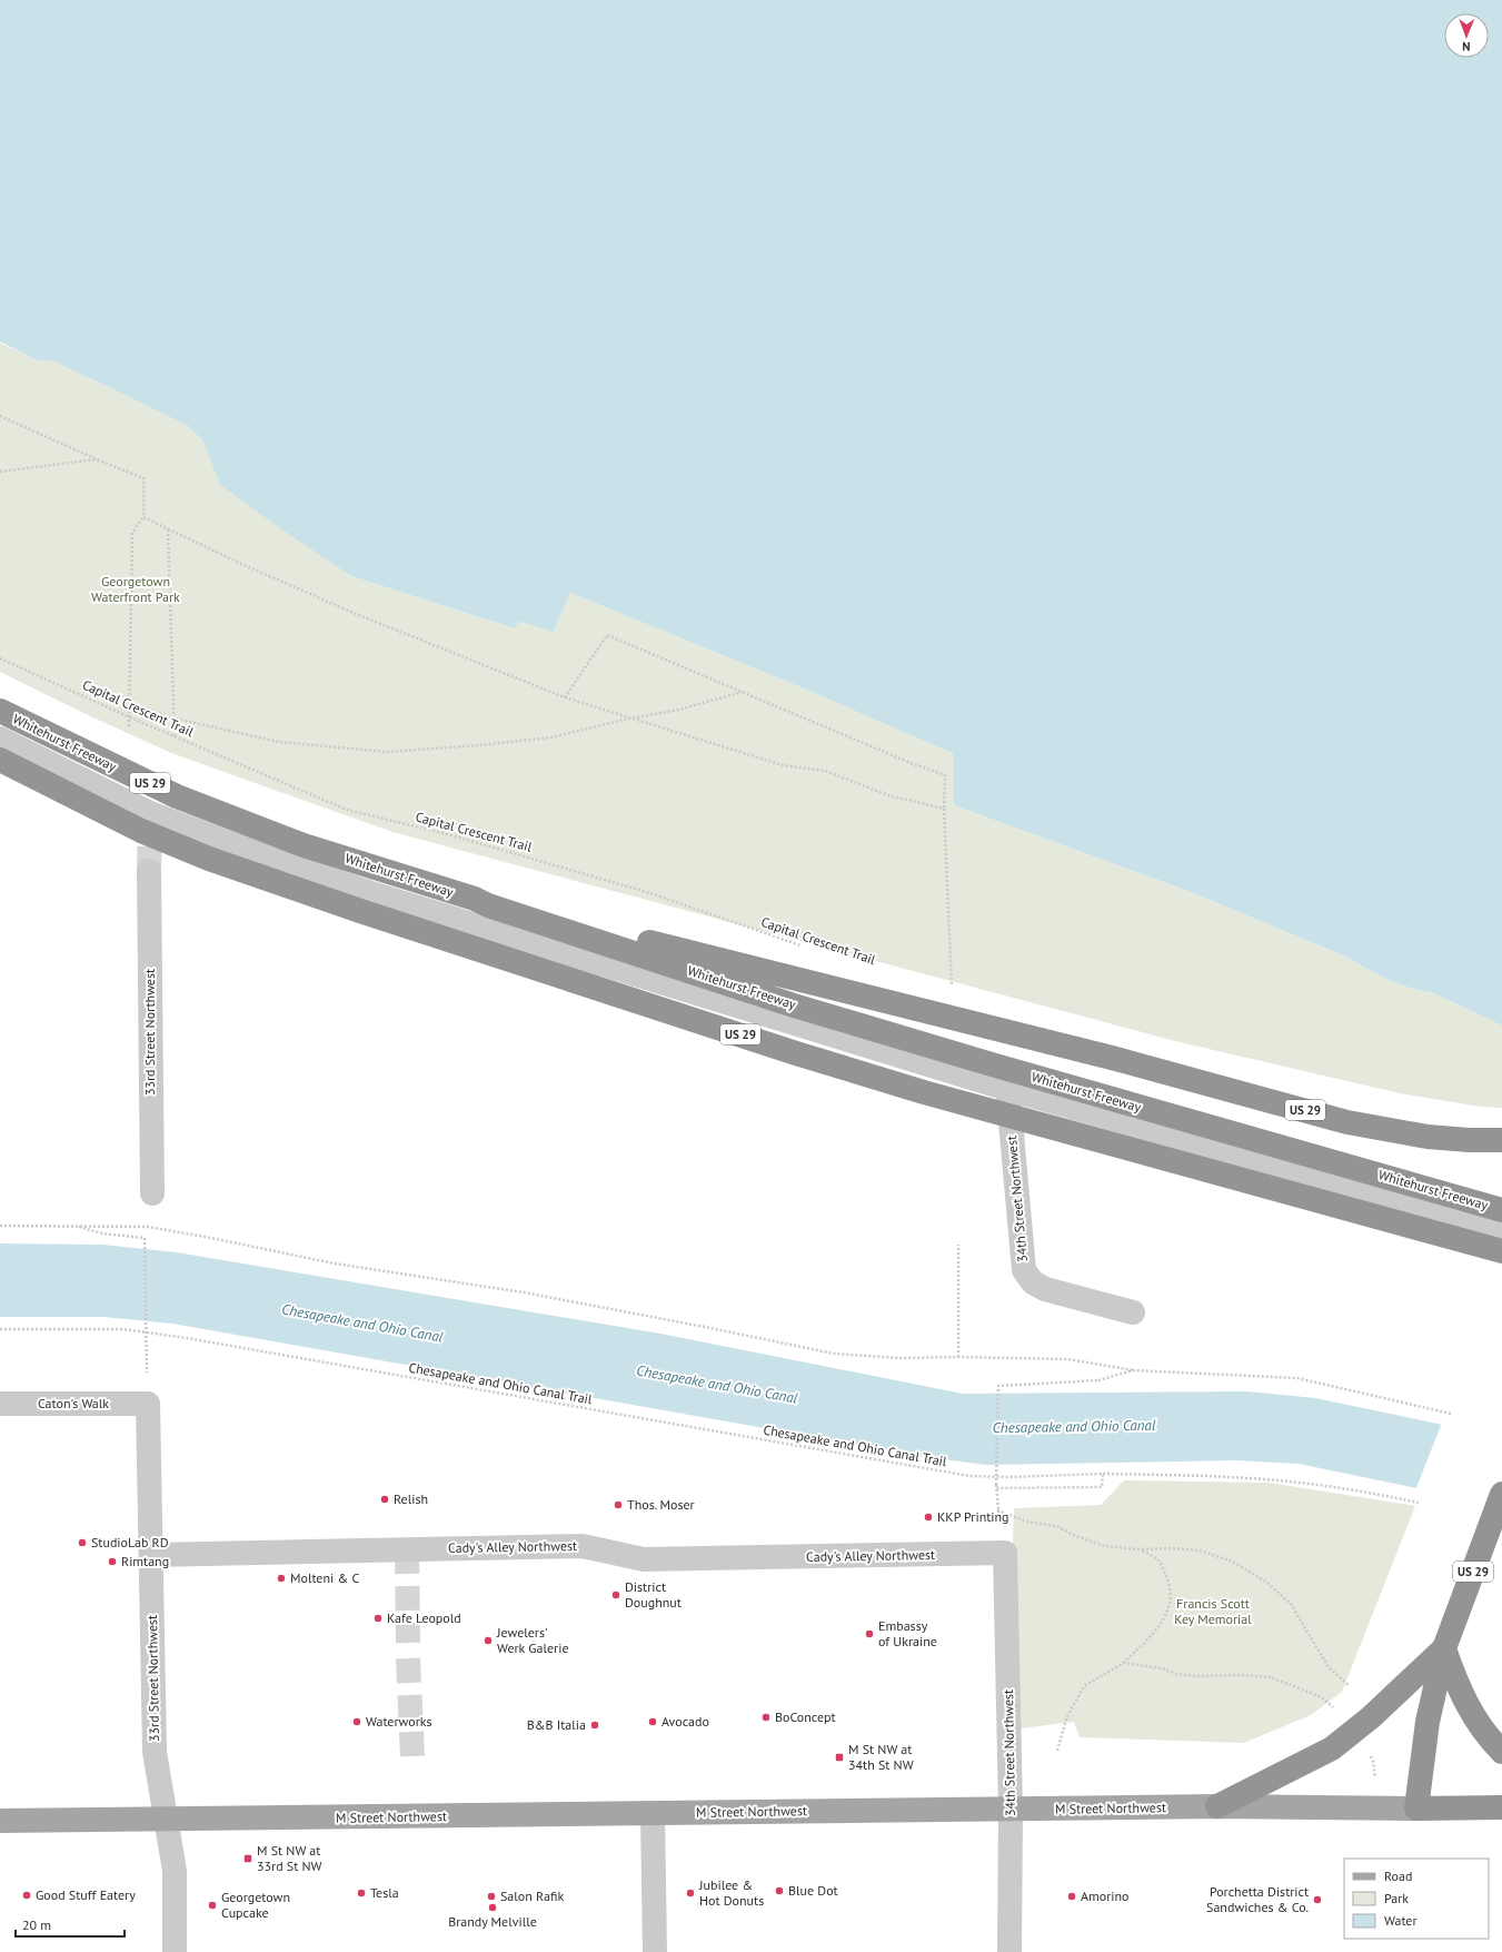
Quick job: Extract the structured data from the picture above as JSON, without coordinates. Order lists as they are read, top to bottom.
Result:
{
  "streets": {
    "highway": ["Whitehurst Freeway", "US 29", "M Street Northwest"],
    "street": [
      "33rd Street Northwest",
      "34th Street Northwest",
      "Caton's Walk",
      "Cady's Alley Northwest"
    ],
    "path": ["Capital Crescent Trail", "Chesapeake and Ohio Canal Trail"]
  },
  "crossings": [
    ["Whitehurst Freeway", "US 29"],
    ["33rd Street Northwest", "Caton's Walk"],
    ["33rd Street Northwest", "Cady's Alley Northwest"],
    ["33rd Street Northwest", "M Street Northwest"],
    ["34th Street Northwest", "Cady's Alley Northwest"],
    ["34th Street Northwest", "M Street Northwest"]
  ],
  "water": ["Chesapeake and Ohio Canal"],
  "parks": ["Georgetown Waterfront Park", "Francis Scott Key Memorial"],
  "places": {
    "other": [
      "Relish",
      "Thos. Moser",
      "KKP Printing",
      "StudioLab RD",
      "Rimtang",
      "Molteni & C",
      "District Doughnut",
      "Kafe Leopold",
      "Embassy of Ukraine",
      "Jewelers' Werk Galerie",
      "BoConcept",
      "Waterworks",
      "Avocado",
      "B&B Italia",
      "Blue Dot",
      "Tesla",
      "Jubilee & Hot Donuts",
      "Good Stuff Eatery",
      "Salon Rafik",
      "Amorino",
      "Porchetta District Sandwiches & Co.",
      "Georgetown Cupcake",
      "Brandy Melville"
    ],
    "transit": ["M St NW at 34th St NW", "M St NW at 33rd St NW"]
  },
  "legend": ["Road", "Park", "Water"],
  "scale_bar": "20 m",
  "north": "bottom"
}
